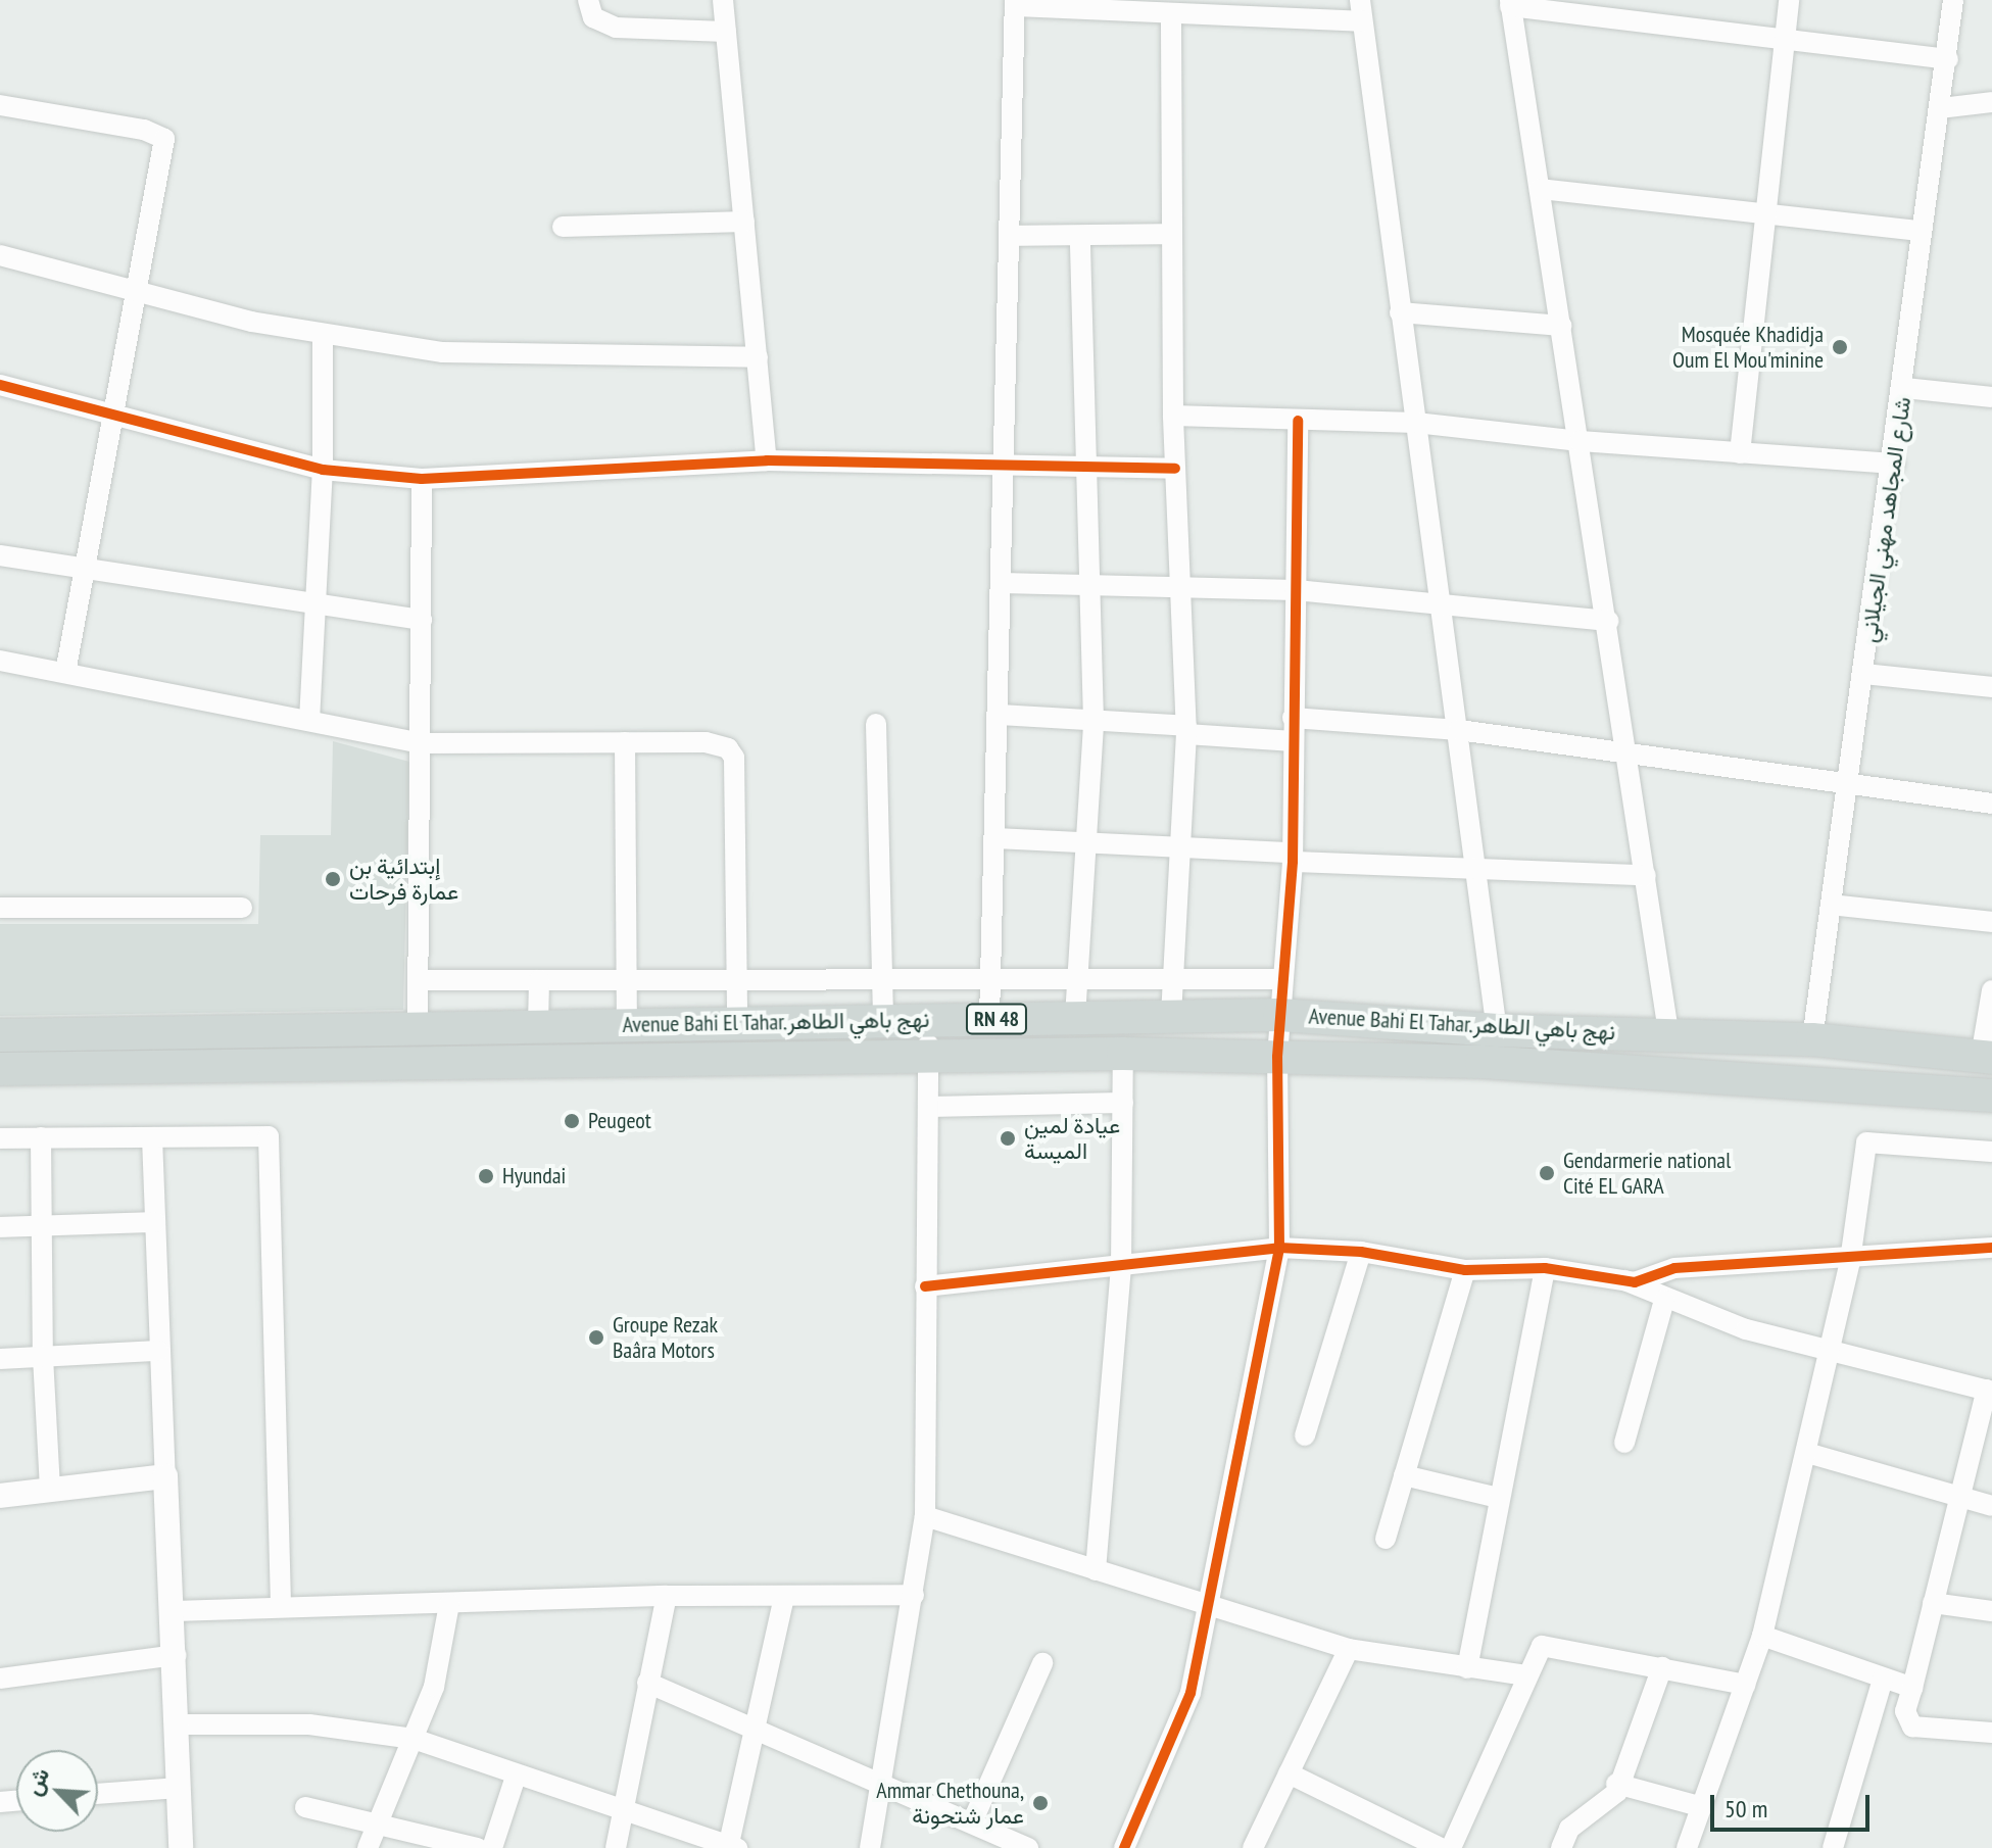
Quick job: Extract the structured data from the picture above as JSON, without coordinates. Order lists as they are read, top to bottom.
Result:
{
  "streets": {
    "main road": ["RN 48", "Avenue Bahi El Tahar,نهج باهي الطاهر"],
    "street": ["شارع المجاهد مهني الجيلاني"]
  },
  "crossings": [
    ["شارع المجاهد مهني الجيلاني", "Avenue Bahi El Tahar,نهج باهي الطاهر"]
  ],
  "places": [
    "Mosquée Khadidja Oum El Mou'minine",
    "إبتدائية بن عمارة فرحات",
    "Peugeot",
    "عيادة لمين الميسة",
    "Gendarmerie national Cité EL GARA",
    "Hyundai",
    "Groupe Rezak Baâra Motors",
    "Ammar Chethouna, عمار شتحونة"
  ],
  "scale_bar": "50 m",
  "north": "top left"
}
